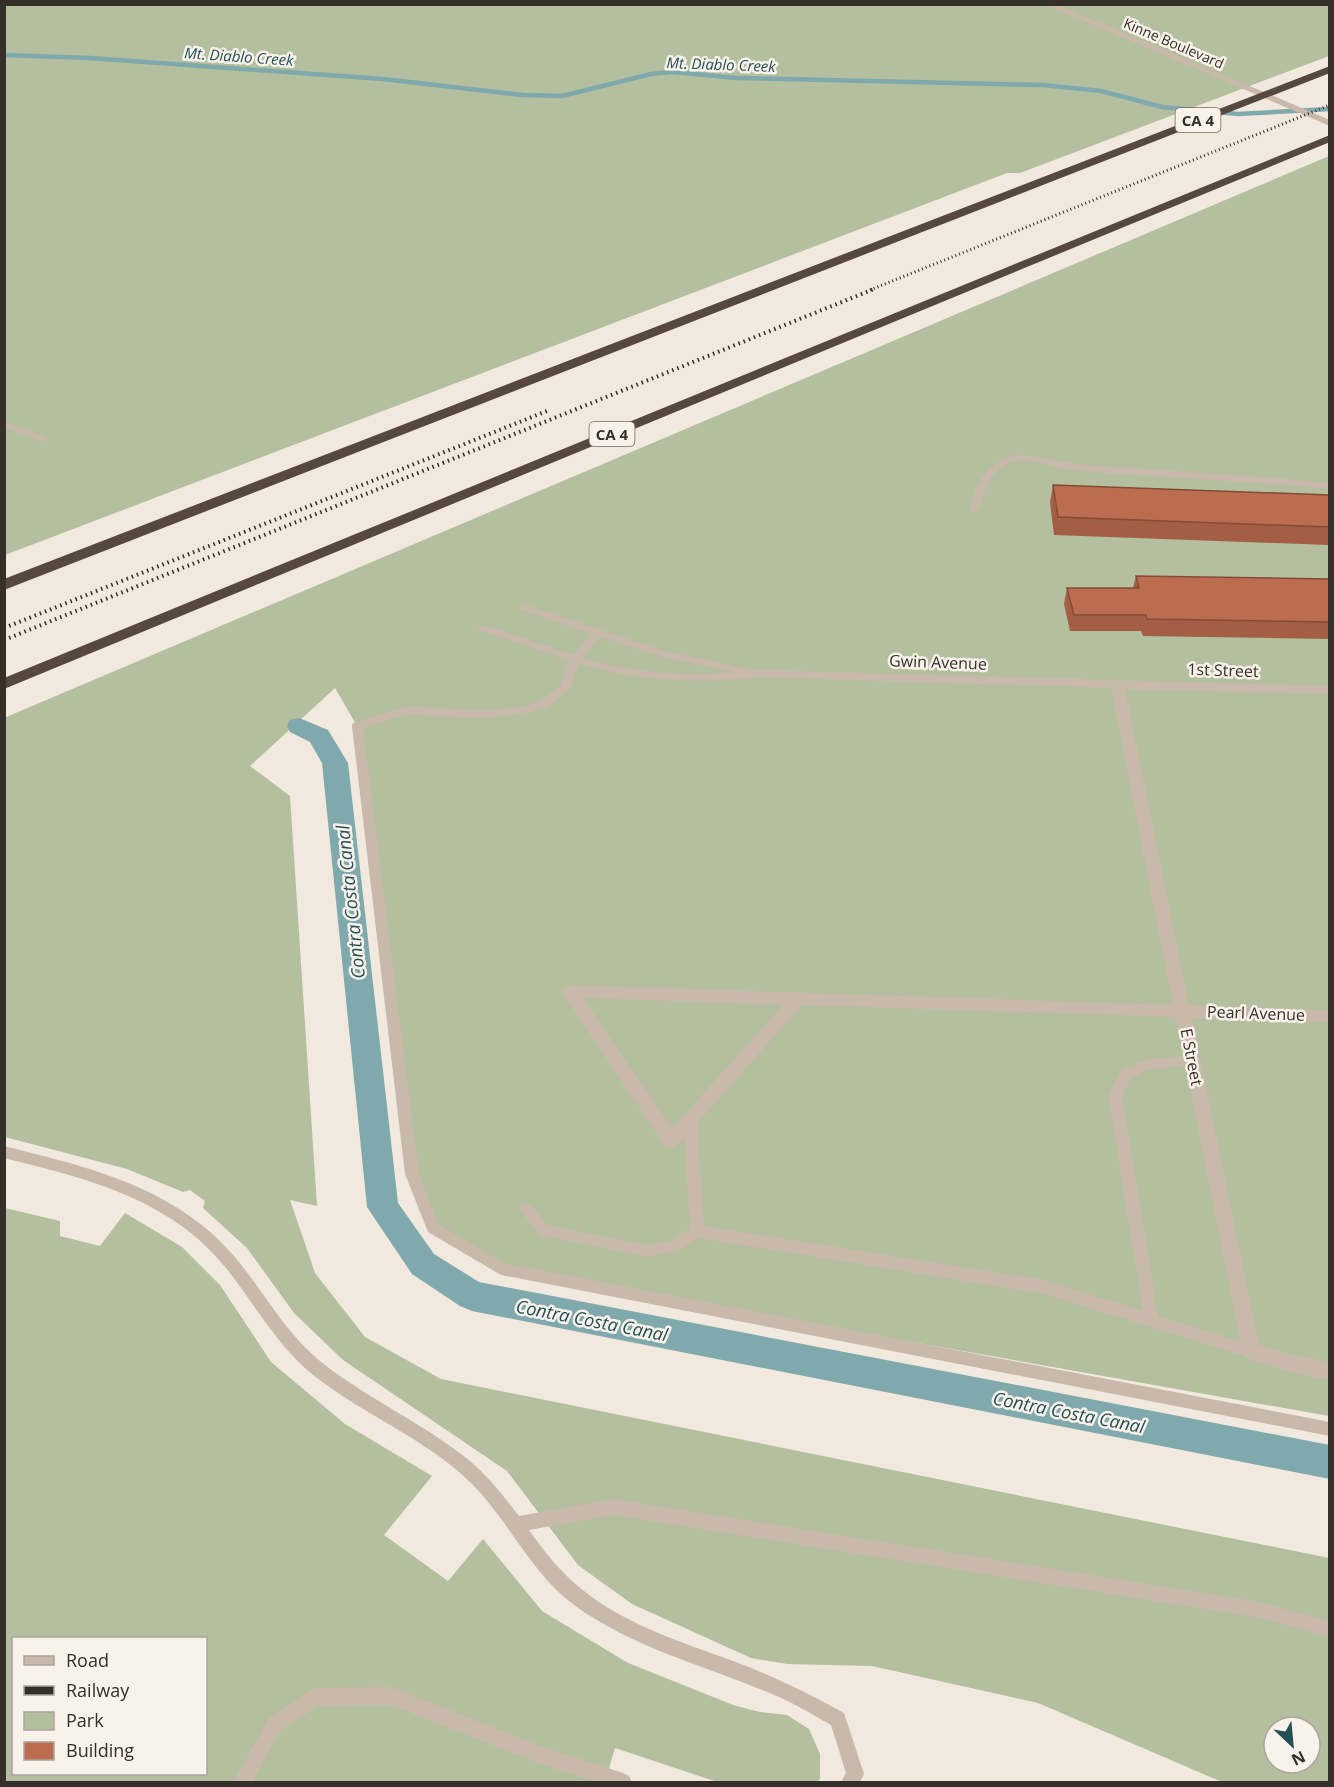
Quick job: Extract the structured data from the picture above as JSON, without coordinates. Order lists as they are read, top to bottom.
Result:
{
  "streets": {
    "highway": ["CA 4"],
    "street": [
      "Kinne Boulevard",
      "Gwin Avenue",
      "1st Street",
      "Pearl Avenue",
      "E Street"
    ]
  },
  "crossings": [
    ["Gwin Avenue", "1st Street"],
    ["Gwin Avenue", "E Street"],
    ["1st Street", "E Street"],
    ["Pearl Avenue", "E Street"]
  ],
  "water": ["Mt. Diablo Creek", "Contra Costa Canal"],
  "legend": [
    "Road",
    "Railway",
    "Park",
    "Building"
  ],
  "north": "bottom right"
}
